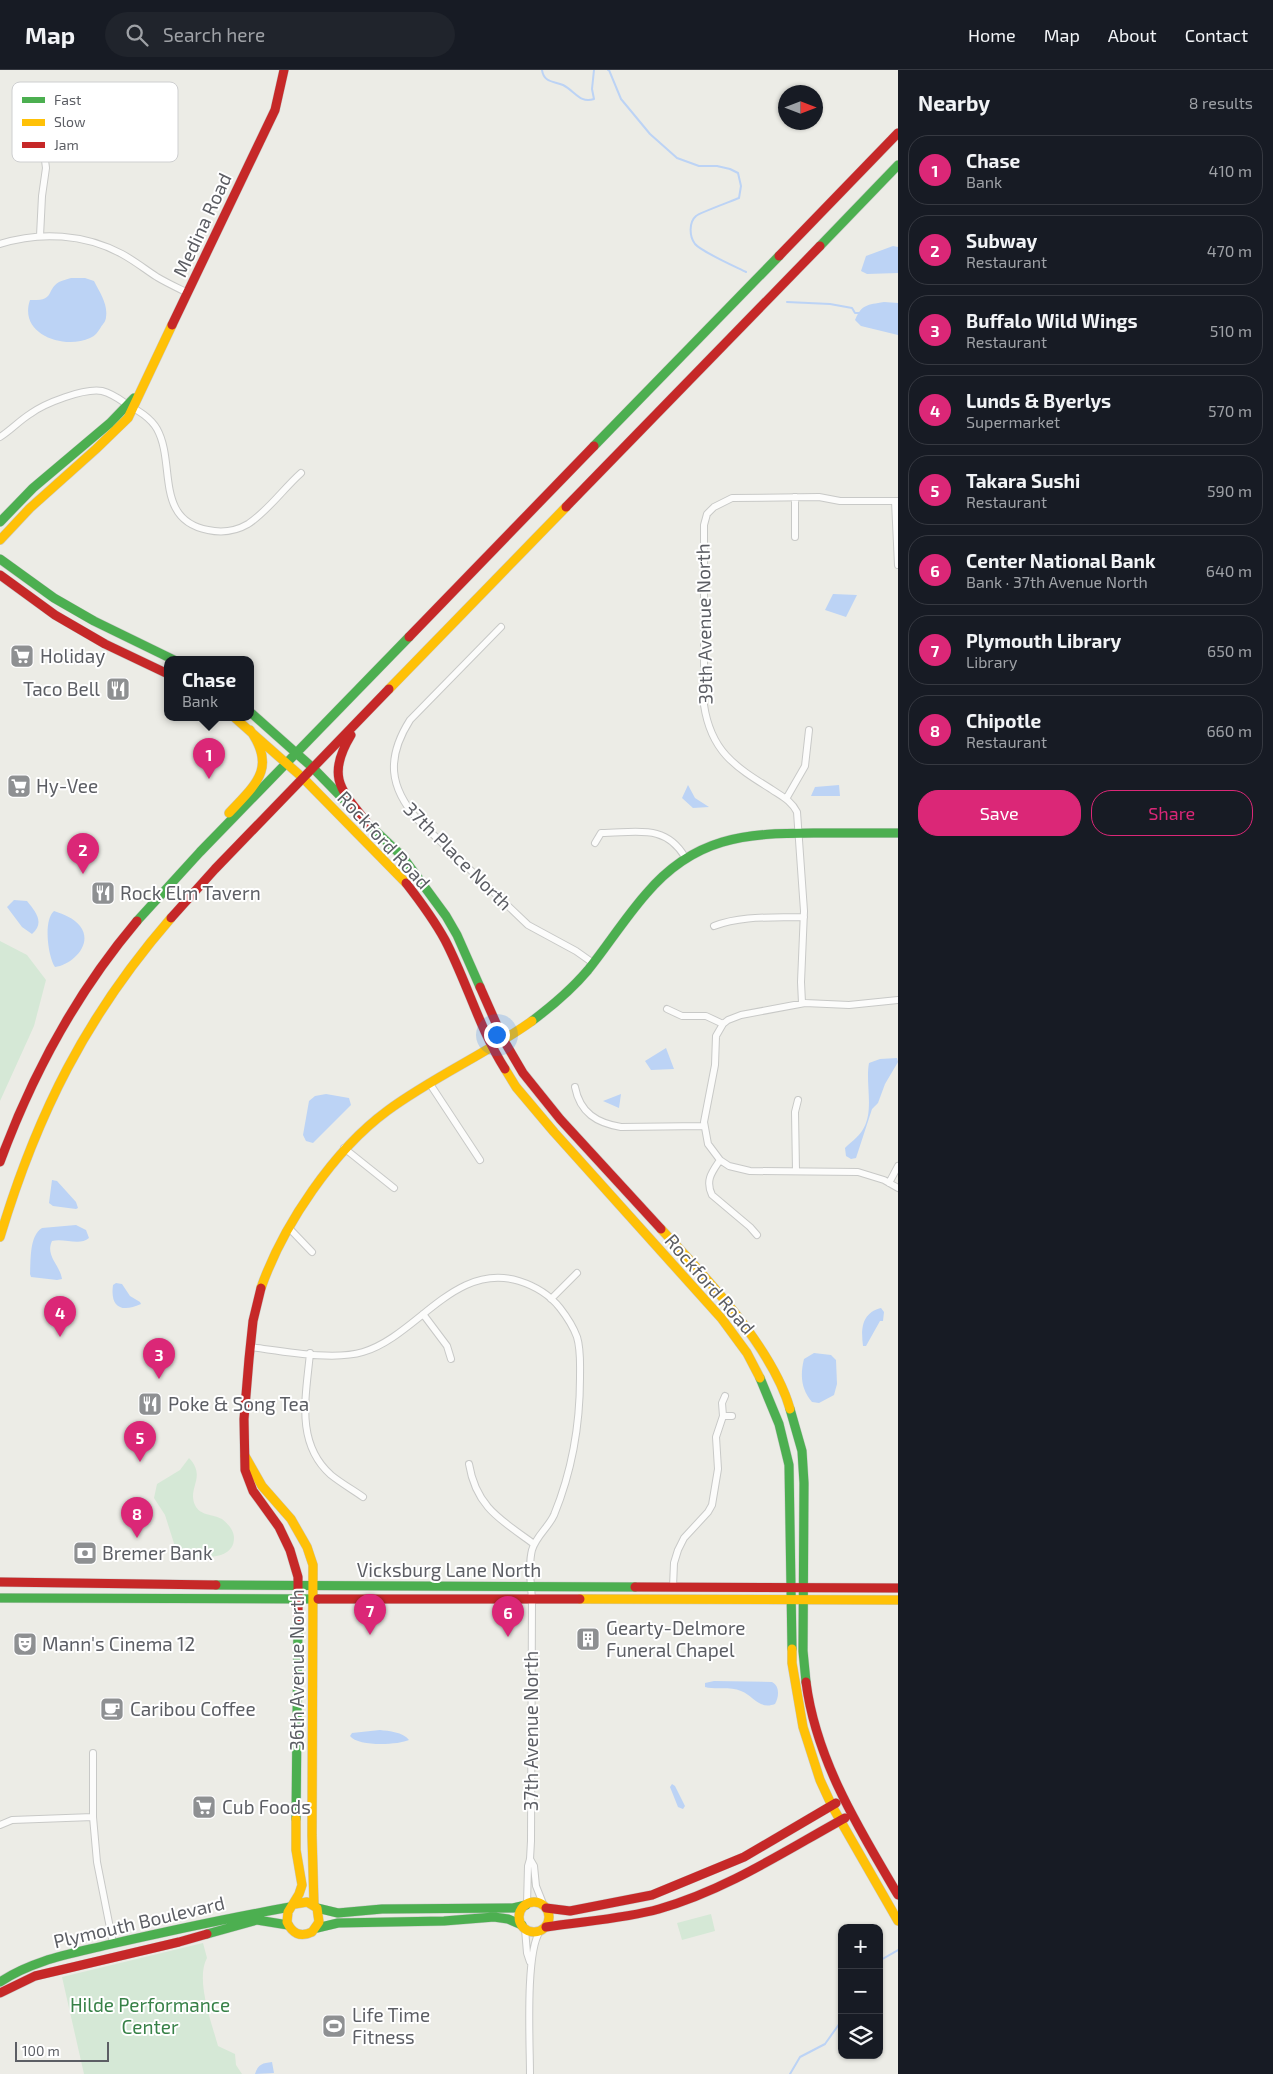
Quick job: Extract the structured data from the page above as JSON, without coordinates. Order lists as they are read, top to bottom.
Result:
{
  "streets": {
    "main road": [
      "Medina Road",
      "Rockford Road",
      "Vicksburg Lane North",
      "36th Avenue North",
      "Plymouth Boulevard"
    ],
    "street": ["39th Avenue North", "37th Place North", "37th Avenue North"]
  },
  "crossings": [
    ["39th Avenue North", "36th Avenue North"],
    ["Rockford Road", "Vicksburg Lane North"],
    ["Rockford Road", "36th Avenue North"],
    ["37th Place North", "36th Avenue North"],
    ["Vicksburg Lane North", "36th Avenue North"],
    ["Vicksburg Lane North", "37th Avenue North"],
    ["36th Avenue North", "37th Avenue North"],
    ["36th Avenue North", "Plymouth Boulevard"]
  ],
  "parks": ["Hilde Performance Center"],
  "places": {
    "supermarket": ["Holiday", "Hy-Vee", "Cub Foods"],
    "restaurant": ["Taco Bell", "Rock Elm Tavern", "Poke & Song Tea"],
    "bank": ["Bremer Bank"],
    "building": ["Gearty-Delmore Funeral Chapel"],
    "theatre": ["Mann's Cinema 12"],
    "cafe": ["Caribou Coffee"],
    "sports": ["Life Time Fitness"]
  },
  "legend": ["Fast", "Slow", "Jam"],
  "scale_bar": "100 m",
  "north": "right",
  "page": {
    "header": "Map",
    "search": "Search here",
    "nav": [
      "Home",
      "Map",
      "About",
      "Contact"
    ],
    "heading": ["Nearby", "8 results"],
    "list": [
      {
        "mark": "1",
        "name": "Chase",
        "note": "Bank",
        "value": "410 m"
      },
      {
        "mark": "2",
        "name": "Subway",
        "note": "Restaurant",
        "value": "470 m"
      },
      {
        "mark": "3",
        "name": "Buffalo Wild Wings",
        "note": "Restaurant",
        "value": "510 m"
      },
      {
        "mark": "4",
        "name": "Lunds & Byerlys",
        "note": "Supermarket",
        "value": "570 m"
      },
      {
        "mark": "5",
        "name": "Takara Sushi",
        "note": "Restaurant",
        "value": "590 m"
      },
      {
        "mark": "6",
        "name": "Center National Bank",
        "note": "Bank · 37th Avenue North",
        "value": "640 m"
      },
      {
        "mark": "7",
        "name": "Plymouth Library",
        "note": "Library",
        "value": "650 m"
      },
      {
        "mark": "8",
        "name": "Chipotle",
        "note": "Restaurant",
        "value": "660 m"
      }
    ],
    "popup": ["Chase", "Bank"],
    "pins": [
      "1",
      "2",
      "4",
      "3",
      "5",
      "8",
      "7",
      "6"
    ],
    "buttons": ["Save", "Share"],
    "map_buttons": ["+", "−"],
    "scale": "100 m"
  }
}
